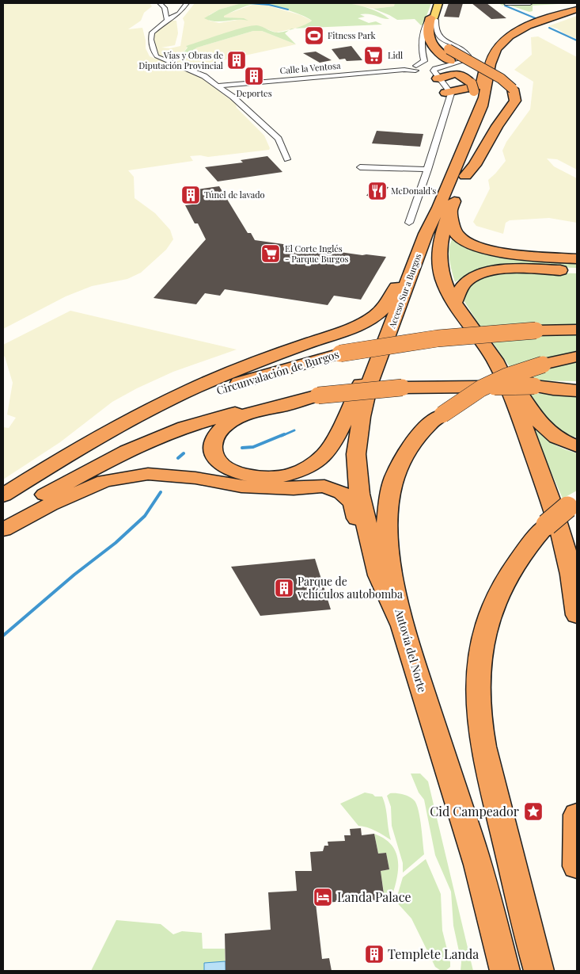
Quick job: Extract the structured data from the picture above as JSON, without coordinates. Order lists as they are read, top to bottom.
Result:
{
  "streets": {
    "highway": ["Acceso Sur a Burgos", "Circunvalación de Burgos", "Autovía del Norte"],
    "street": ["Calle la Ventosa"]
  },
  "crossings": [
    ["Acceso Sur a Burgos", "Autovía del Norte"]
  ],
  "places": {
    "sports": ["Fitness Park"],
    "supermarket": ["Lidl", "El Corte Inglés - Parque Burgos"],
    "building": [
      "Vías y Obras de Diputación Provincial",
      "Deportes",
      "Túnel de lavado",
      "Parque de vehículos autobomba",
      "Templete Landa"
    ],
    "restaurant": ["McDonald's"],
    "place": ["Cid Campeador"],
    "hotel": ["Landa Palace"]
  }
}
